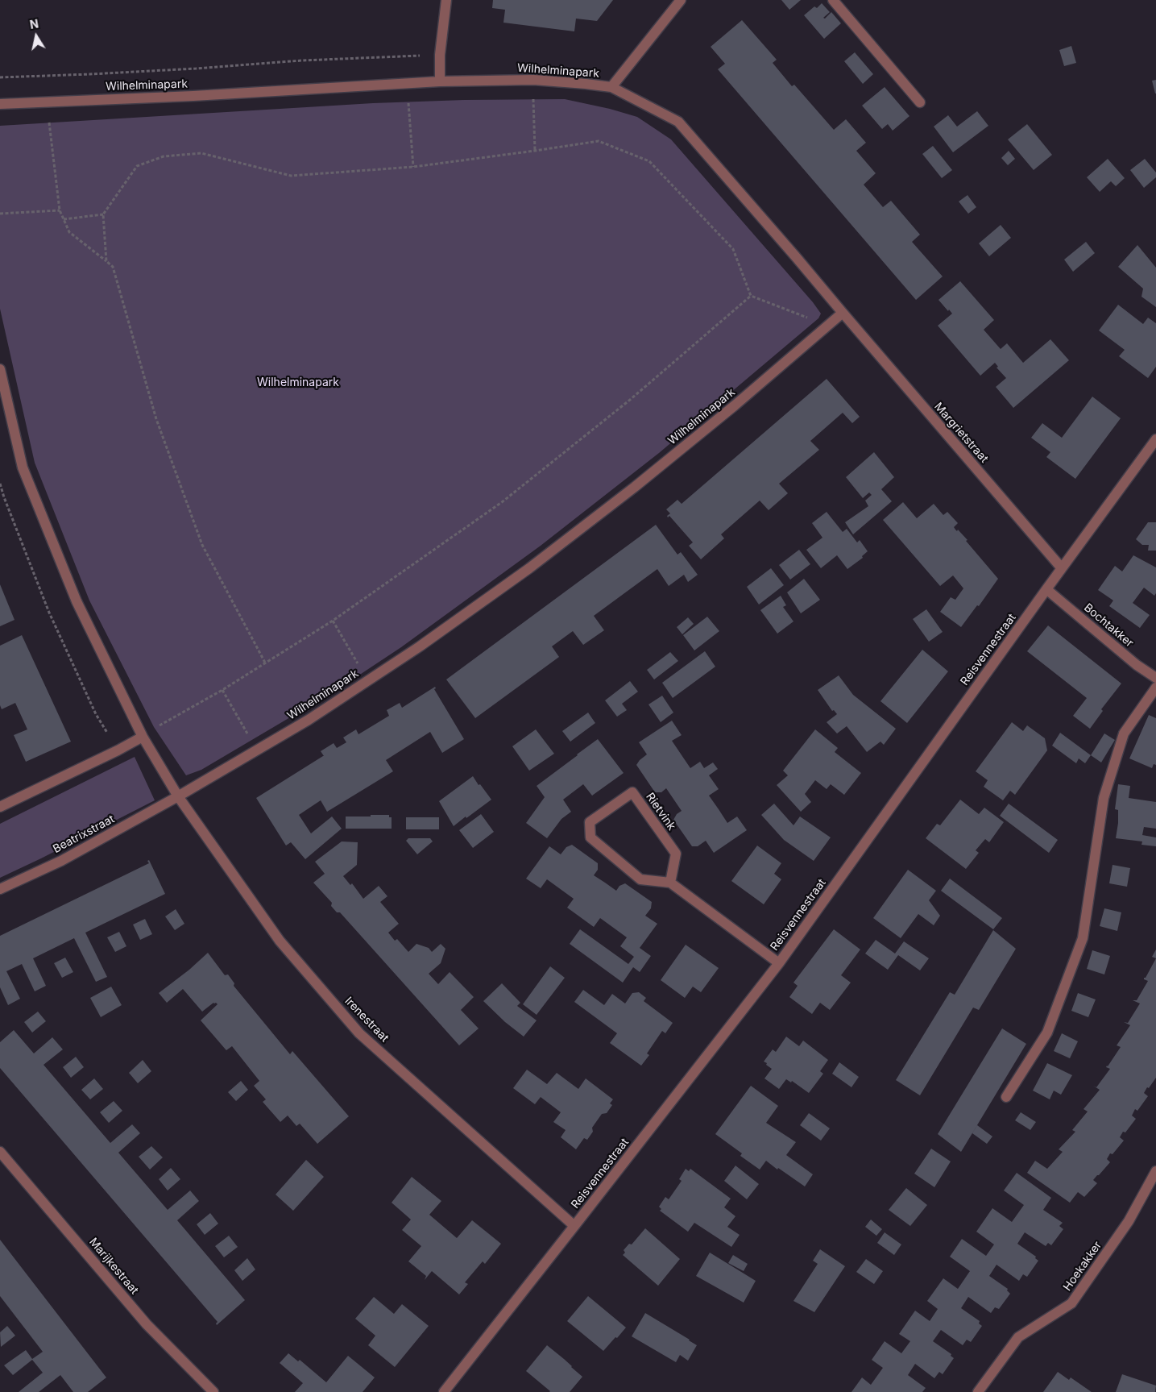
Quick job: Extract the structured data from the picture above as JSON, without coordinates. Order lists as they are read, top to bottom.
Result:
{
  "streets": {
    "street": [
      "Wilhelminapark",
      "Margrietstraat",
      "Bochtakker",
      "Reisvennestraat",
      "Rietvink",
      "Beatrixstraat",
      "Irenestraat",
      "Marijkestraat",
      "Hoekakker"
    ]
  },
  "crossings": [
    ["Wilhelminapark", "Margrietstraat"],
    ["Wilhelminapark", "Beatrixstraat"],
    ["Wilhelminapark", "Irenestraat"],
    ["Margrietstraat", "Reisvennestraat"],
    ["Bochtakker", "Reisvennestraat"],
    ["Reisvennestraat", "Irenestraat"],
    ["Beatrixstraat", "Irenestraat"]
  ],
  "parks": ["Wilhelminapark"],
  "north": "top"
}
